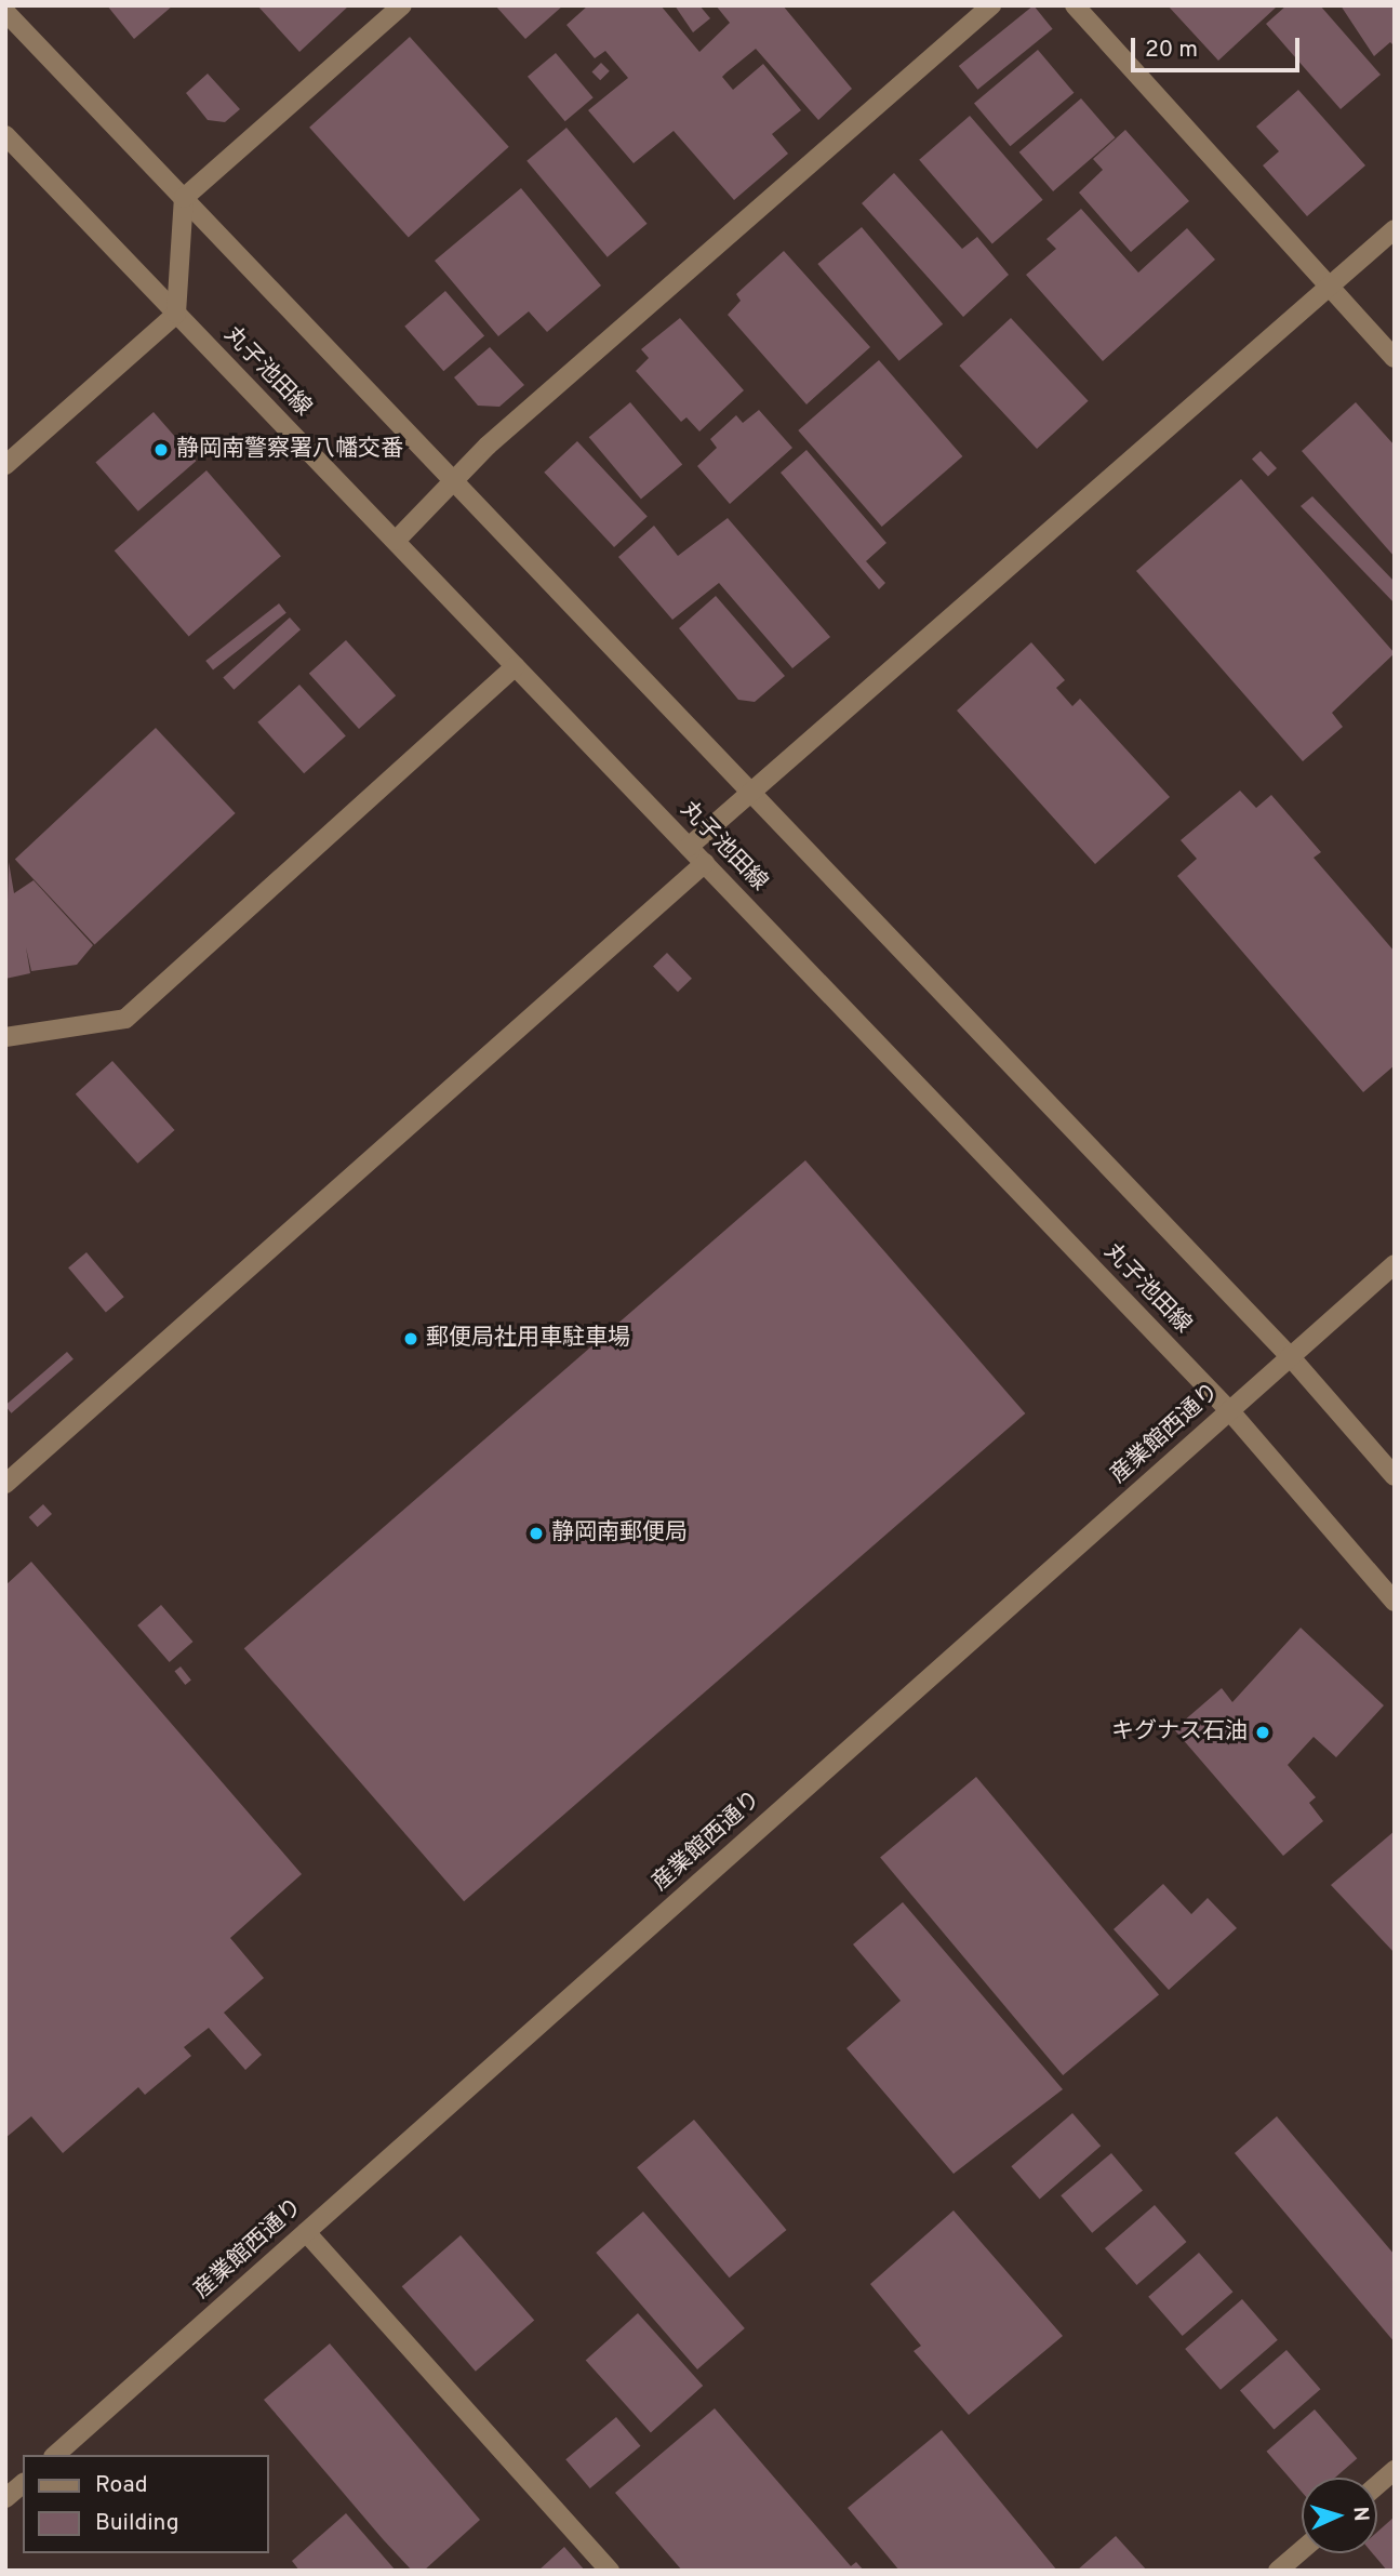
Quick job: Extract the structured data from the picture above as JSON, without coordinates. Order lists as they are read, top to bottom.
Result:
{
  "streets": {
    "street": ["丸子池田線", "産業館西通り"]
  },
  "crossings": [
    ["丸子池田線", "産業館西通り"]
  ],
  "places": [
    "静岡南警察署八幡交番",
    "郵便局社用車駐車場",
    "静岡南郵便局",
    "キグナス石油"
  ],
  "legend": ["Road", "Building"],
  "scale_bar": "20 m",
  "north": "right"
}
